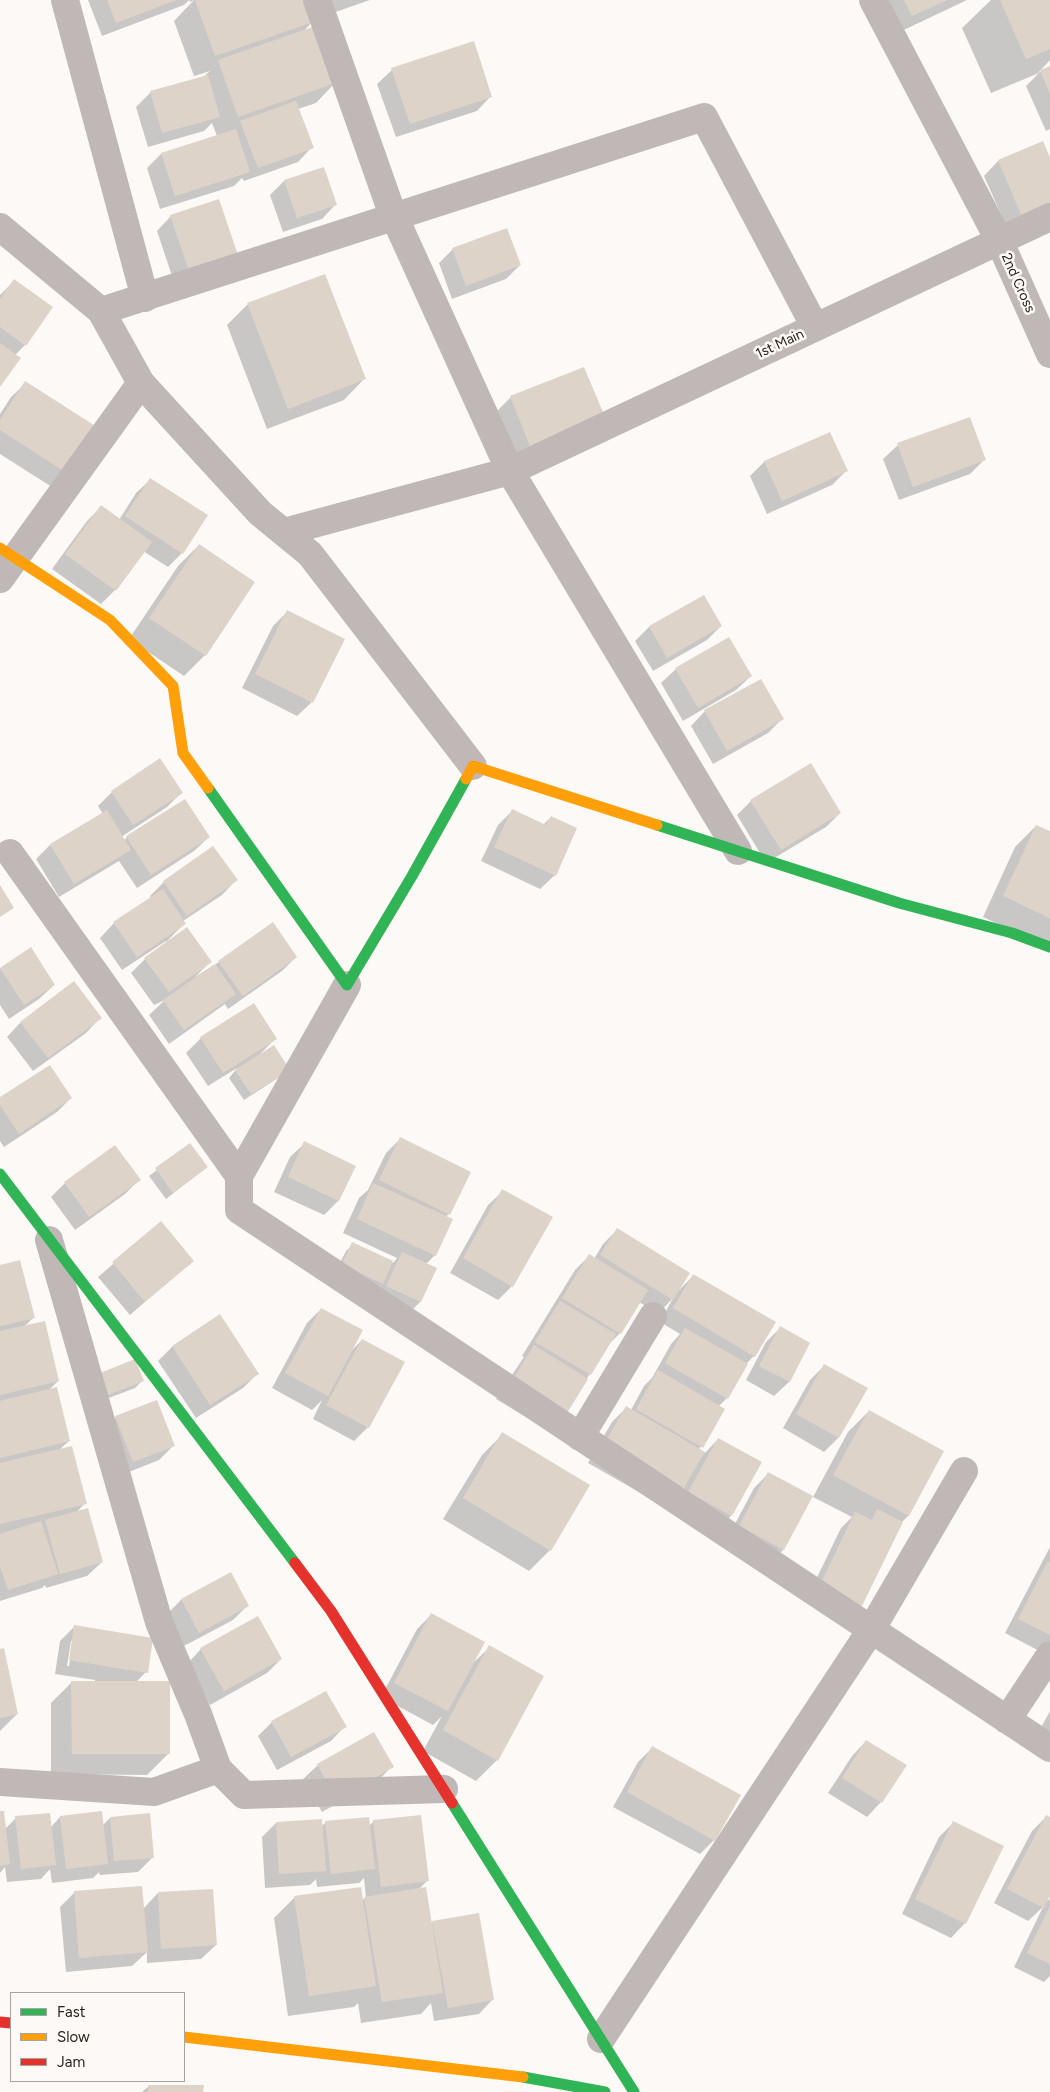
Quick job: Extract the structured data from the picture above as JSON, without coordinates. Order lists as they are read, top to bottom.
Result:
{
  "streets": {
    "street": ["2nd Cross", "1st Main"]
  },
  "crossings": [
    ["2nd Cross", "1st Main"]
  ],
  "legend": ["Fast", "Slow", "Jam"]
}
